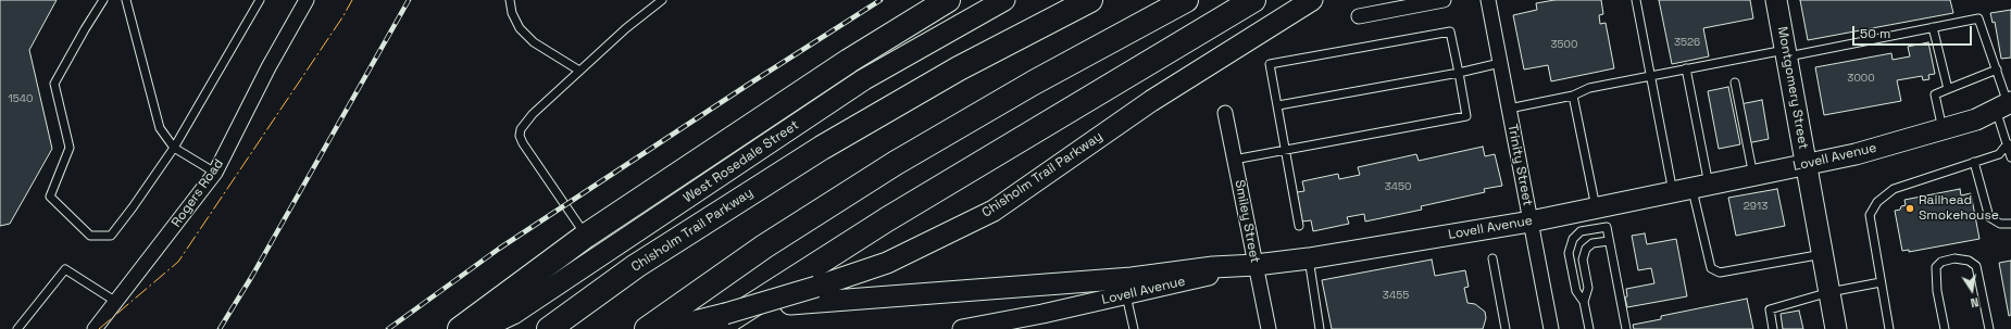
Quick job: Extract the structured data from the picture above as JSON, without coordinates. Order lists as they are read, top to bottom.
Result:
{
  "streets": {
    "highway": ["Chisholm Trail Parkway"],
    "main road": ["Montgomery Street", "Lovell Avenue", "West Rosedale Street"],
    "street": ["Trinity Street", "Rogers Road", "Smiley Street"]
  },
  "crossings": [
    ["Montgomery Street", "Lovell Avenue"],
    ["Lovell Avenue", "Trinity Street"],
    ["Lovell Avenue", "Smiley Street"]
  ],
  "places": ["Railhead Smokehouse"],
  "house_numbers": [
    "3526",
    "3500",
    "3000",
    "1540",
    "3450",
    "2913",
    "3455"
  ],
  "scale_bar": "50 m",
  "north": "bottom"
}
